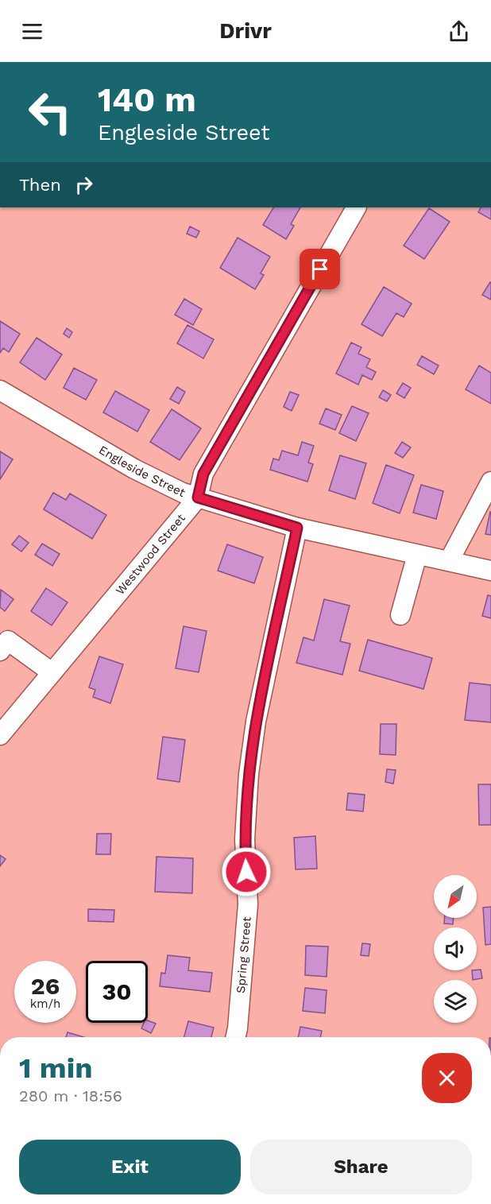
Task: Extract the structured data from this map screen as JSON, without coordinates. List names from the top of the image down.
{
  "streets": {
    "street": ["Engleside Street", "Westwood Street", "Spring Street"]
  },
  "crossings": [
    ["Engleside Street", "Westwood Street"],
    ["Engleside Street", "Spring Street"]
  ],
  "north": "bottom left",
  "page": {
    "header": "Drivr",
    "turn": ["140 m", "Engleside Street"],
    "then": "Then",
    "speed": "26 km/h",
    "limit": "30",
    "heading": ["1 min", "280 m · 18:56"],
    "buttons": ["Exit", "Share"]
  }
}
